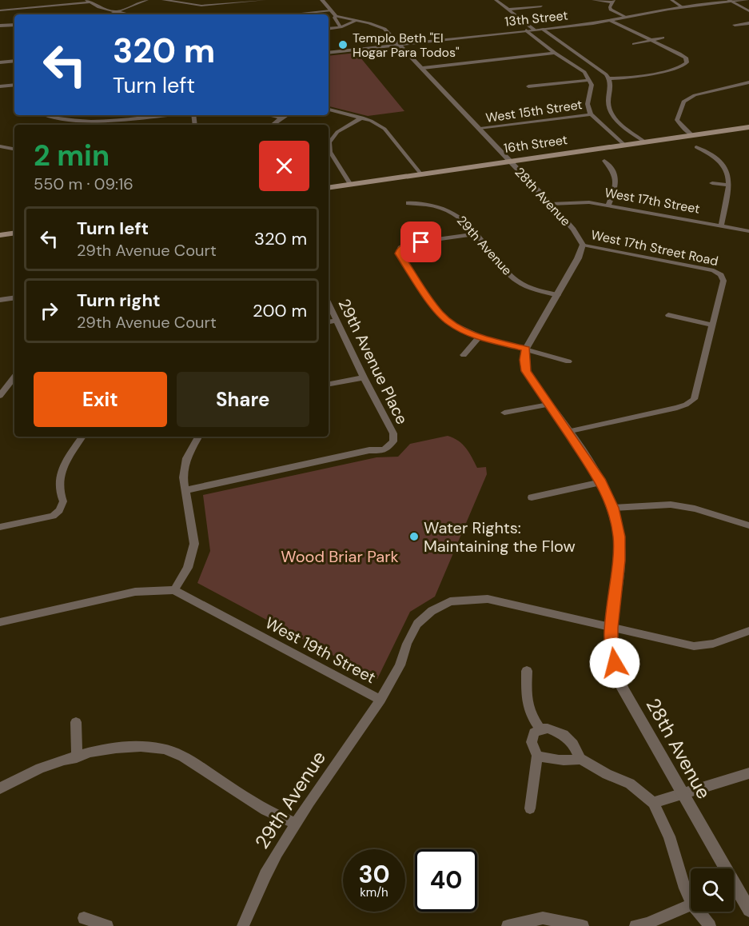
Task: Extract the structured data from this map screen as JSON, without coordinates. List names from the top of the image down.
{
  "streets": {
    "main road": ["16th Street"],
    "street": [
      "13th Street",
      "West 15th Street",
      "28th Avenue",
      "West 17th Street",
      "29th Avenue",
      "West 17th Street Road",
      "29th Avenue Place",
      "West 19th Street"
    ]
  },
  "crossings": [
    ["13th Street", "28th Avenue"],
    ["West 15th Street", "28th Avenue"],
    ["16th Street", "28th Avenue"],
    ["28th Avenue", "West 17th Street"],
    ["28th Avenue", "West 17th Street Road"],
    ["28th Avenue", "West 19th Street"],
    ["29th Avenue", "West 19th Street"]
  ],
  "parks": ["Wood Briar Park"],
  "places": ["Templo Beth \"El Hogar Para Todos\"", "Water Rights: Maintaining the Flow"],
  "page": {
    "turn": ["320 m", "Turn left"],
    "heading": ["2 min", "550 m · 09:16"],
    "list": [
      {
        "name": "Turn left",
        "note": "29th Avenue Court",
        "value": "320 m"
      },
      {
        "name": "Turn right",
        "note": "29th Avenue Court",
        "value": "200 m"
      }
    ],
    "buttons": ["Exit", "Share"],
    "speed": "30 km/h",
    "limit": "40"
  }
}
